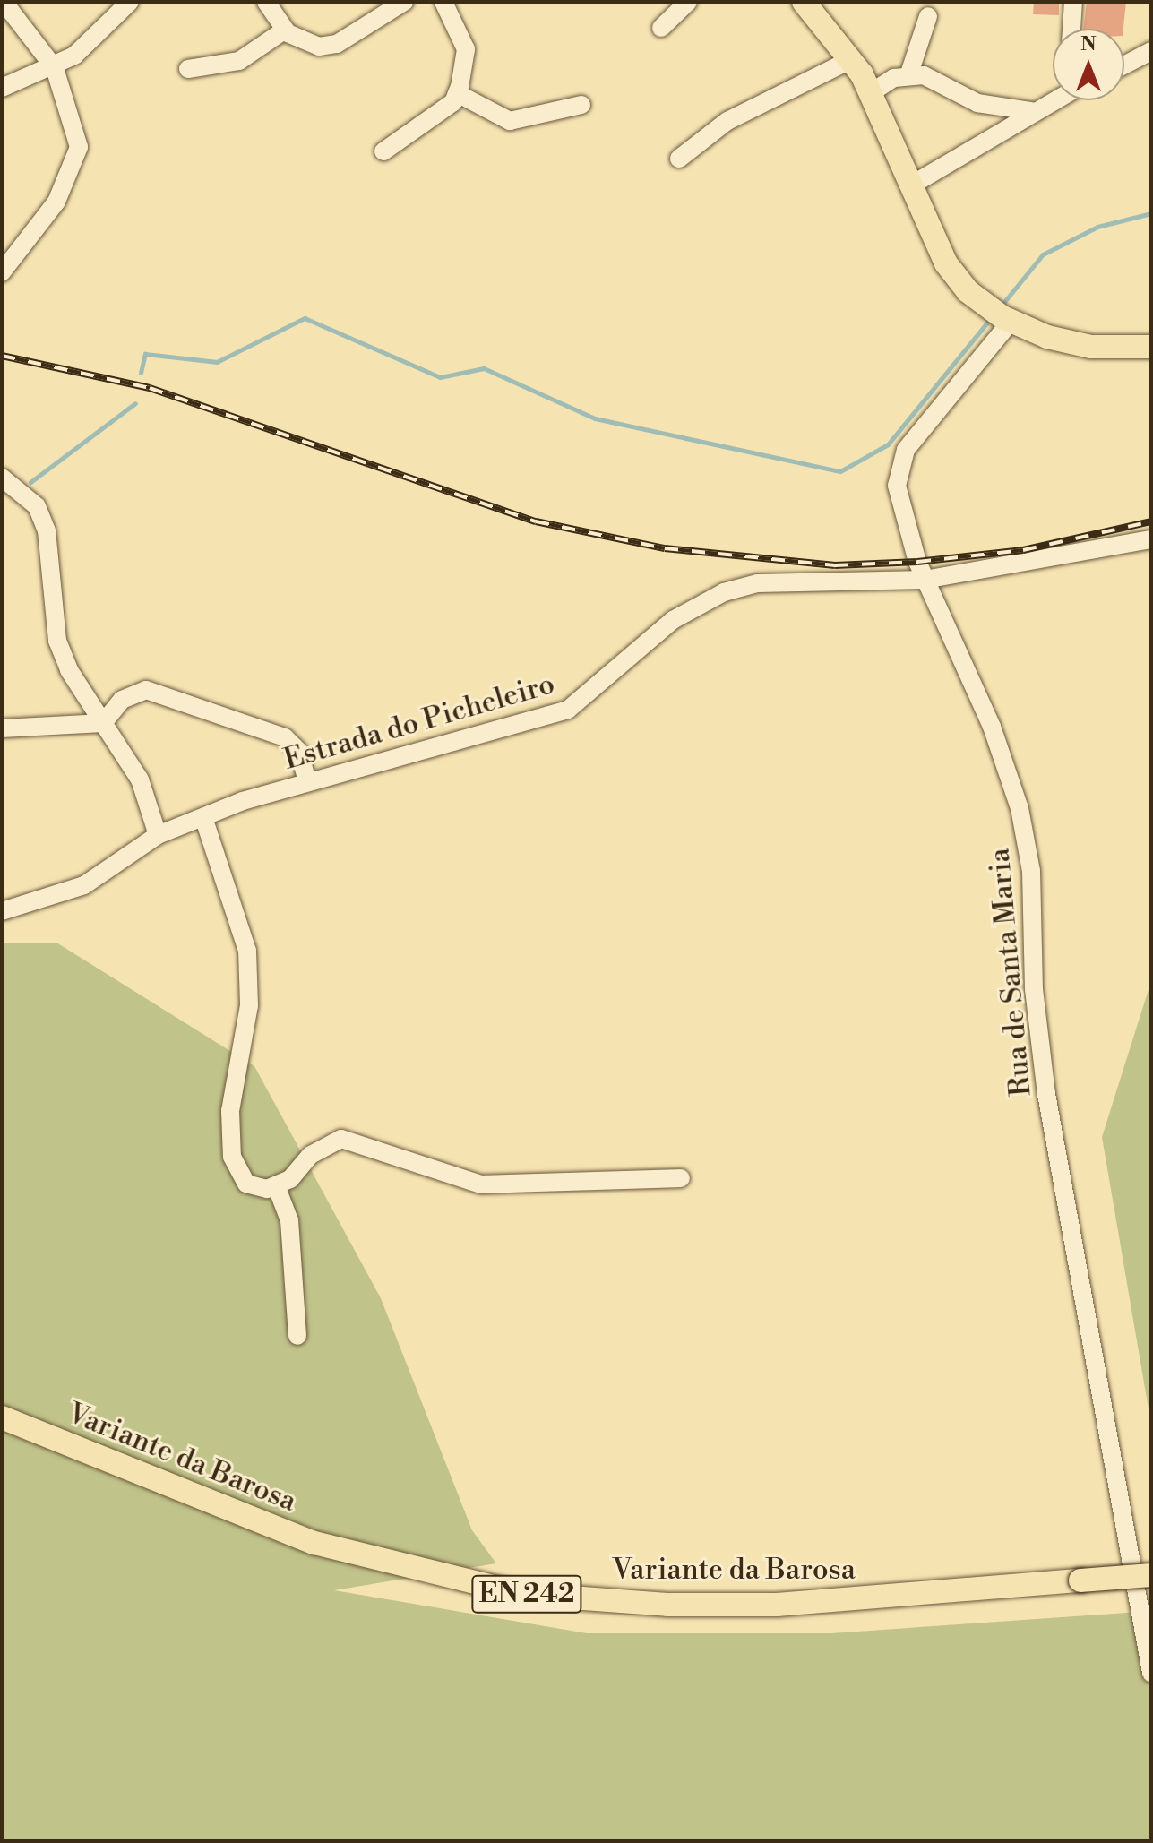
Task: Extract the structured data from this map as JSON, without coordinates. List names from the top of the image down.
{
  "streets": {
    "main road": ["Variante da Barosa", "EN 242"],
    "street": ["Estrada do Picheleiro", "Rua de Santa Maria"]
  },
  "crossings": [
    ["Estrada do Picheleiro", "Rua de Santa Maria"]
  ],
  "north": "top"
}
